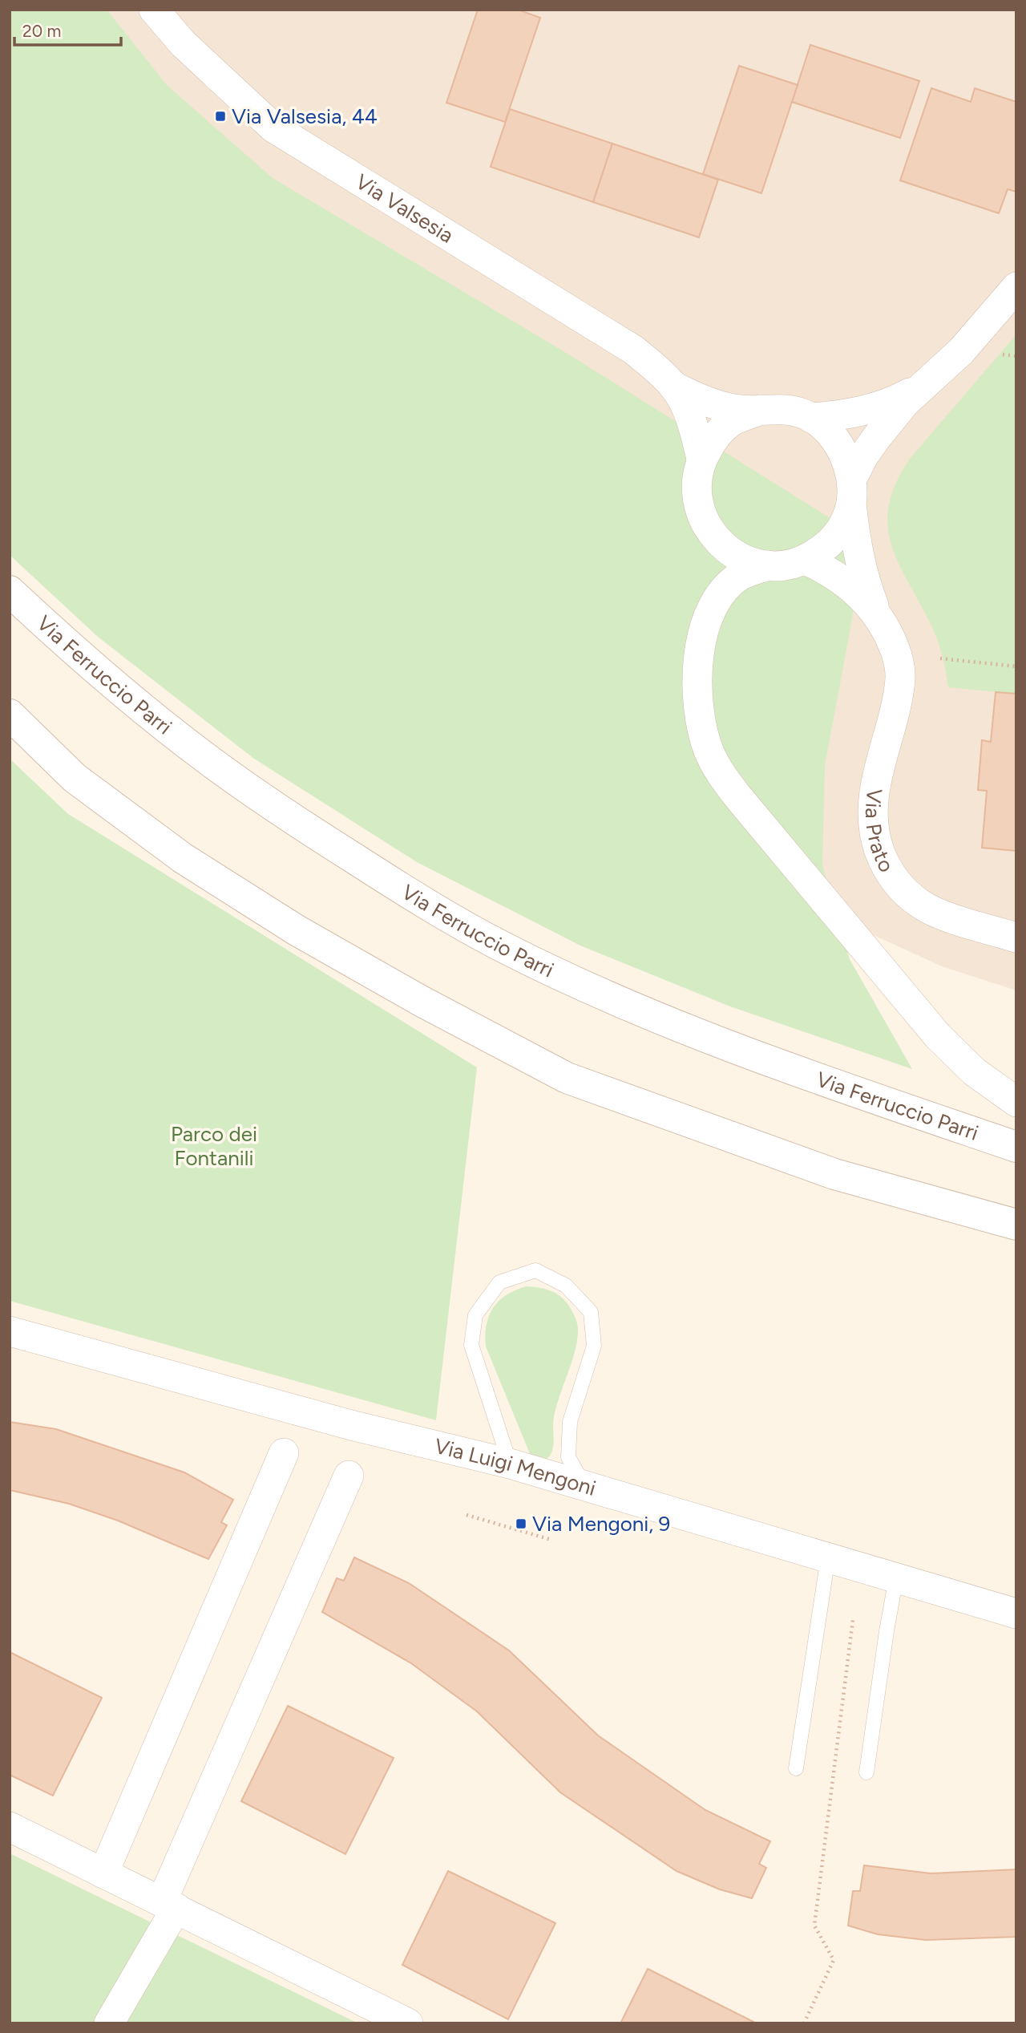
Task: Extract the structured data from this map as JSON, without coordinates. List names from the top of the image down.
{
  "streets": {
    "main road": ["Via Ferruccio Parri"],
    "street": ["Via Valsesia", "Via Prato", "Via Luigi Mengoni"]
  },
  "crossings": [
    ["Via Valsesia", "Via Prato"]
  ],
  "parks": ["Parco dei Fontanili"],
  "places": {
    "transit": ["Via Valsesia, 44", "Via Mengoni, 9"]
  },
  "scale_bar": "20 m"
}
